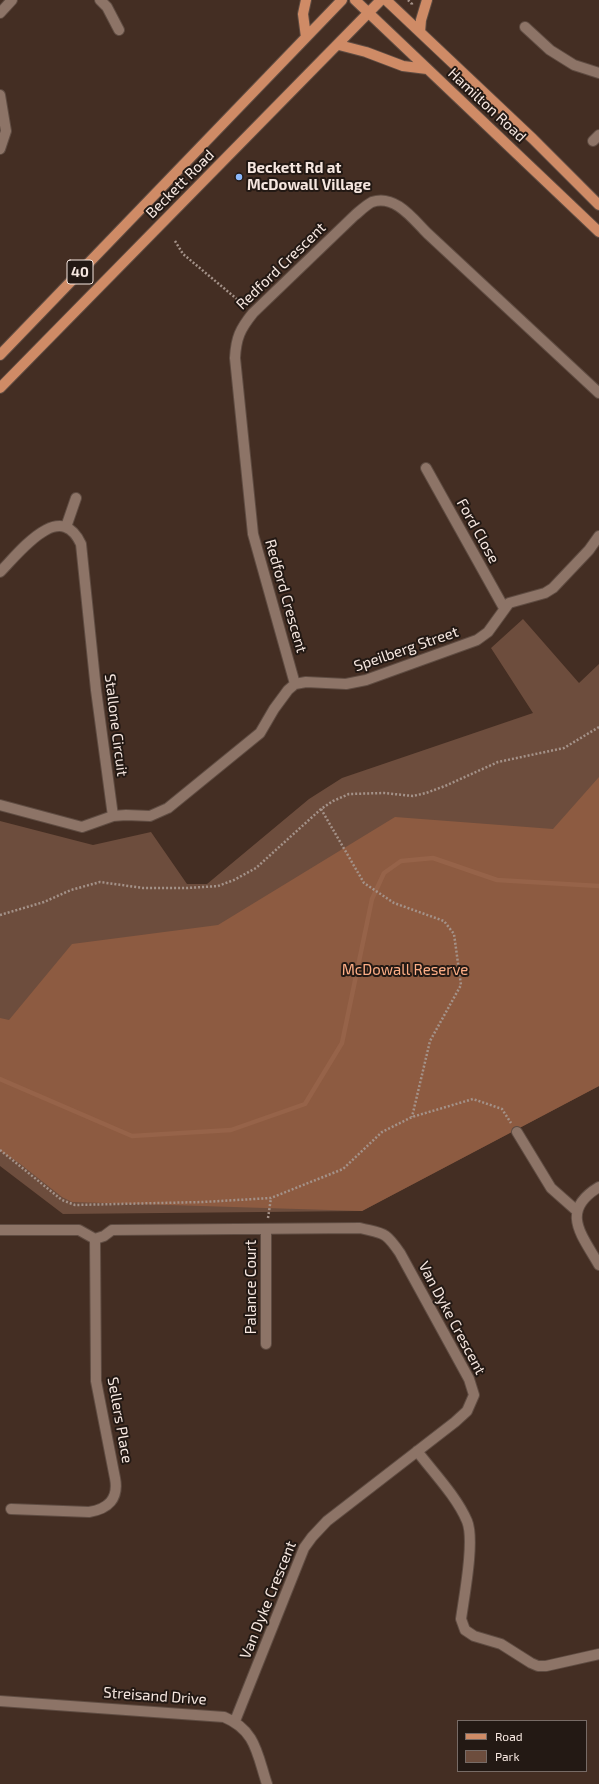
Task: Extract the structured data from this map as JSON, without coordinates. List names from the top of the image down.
{
  "streets": {
    "main road": ["Hamilton Road", "Beckett Road", "40"],
    "street": [
      "Redford Crescent",
      "Ford Close",
      "Speilberg Street",
      "Stallone Circuit",
      "Palance Court",
      "Van Dyke Crescent",
      "Sellers Place",
      "Streisand Drive"
    ]
  },
  "crossings": [
    ["Hamilton Road", "Beckett Road"],
    ["Redford Crescent", "Speilberg Street"],
    ["Ford Close", "Speilberg Street"],
    ["Palance Court", "Van Dyke Crescent"],
    ["Van Dyke Crescent", "Sellers Place"],
    ["Van Dyke Crescent", "Streisand Drive"]
  ],
  "parks": ["McDowall Reserve"],
  "places": ["Beckett Rd at McDowall Village"],
  "legend": ["Road", "Park"]
}
